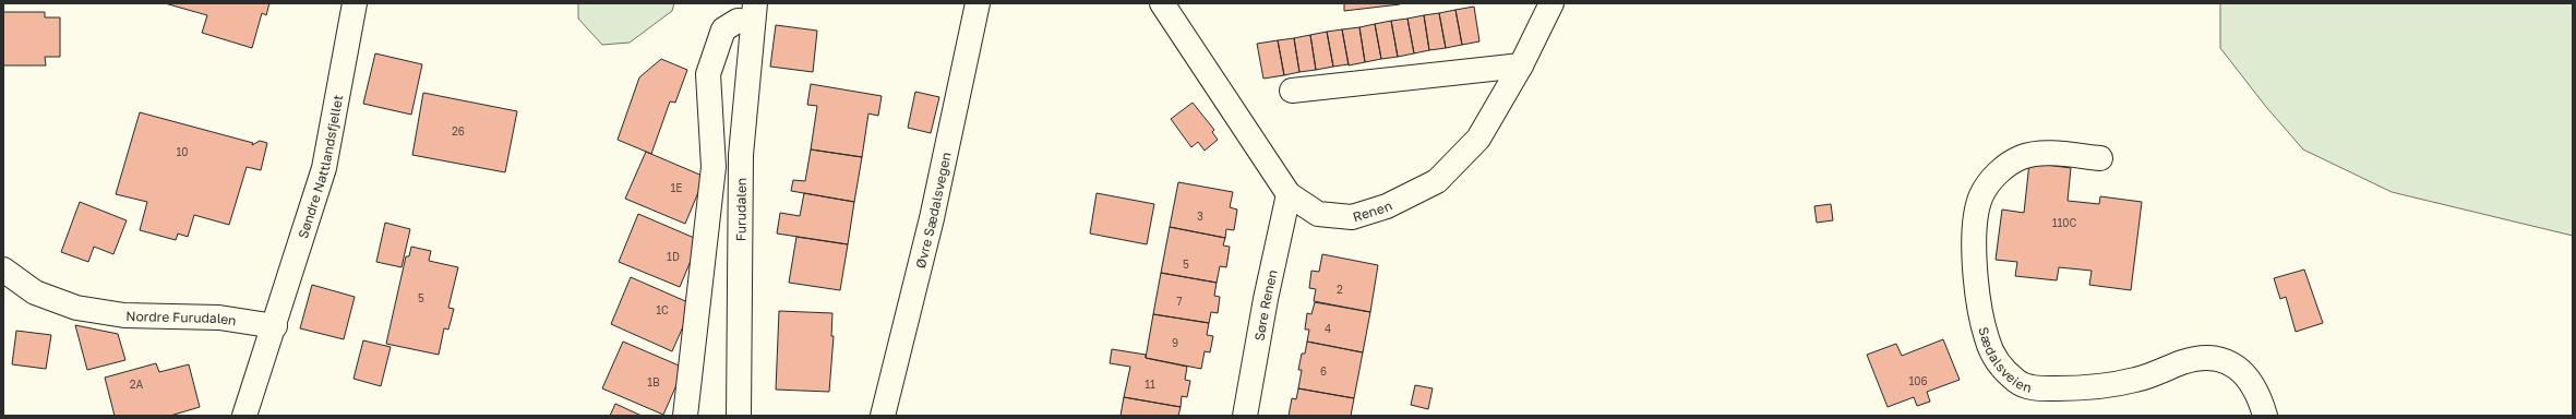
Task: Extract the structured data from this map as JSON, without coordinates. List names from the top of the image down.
{
  "streets": {
    "street": [
      "Søndre Nattlandsfjellet",
      "Furudalen",
      "Øvre Sædalsvegen",
      "Renen",
      "Søre Renen",
      "Nordre Furudalen",
      "Sædalsveien"
    ]
  },
  "crossings": [
    ["Søndre Nattlandsfjellet", "Nordre Furudalen"],
    ["Renen", "Søre Renen"]
  ],
  "house_numbers": [
    "26",
    "10",
    "1E",
    "3",
    "110C",
    "1D",
    "5",
    "2",
    "5",
    "7",
    "1C",
    "4",
    "9",
    "6",
    "106",
    "1B",
    "2A",
    "11"
  ]
}
